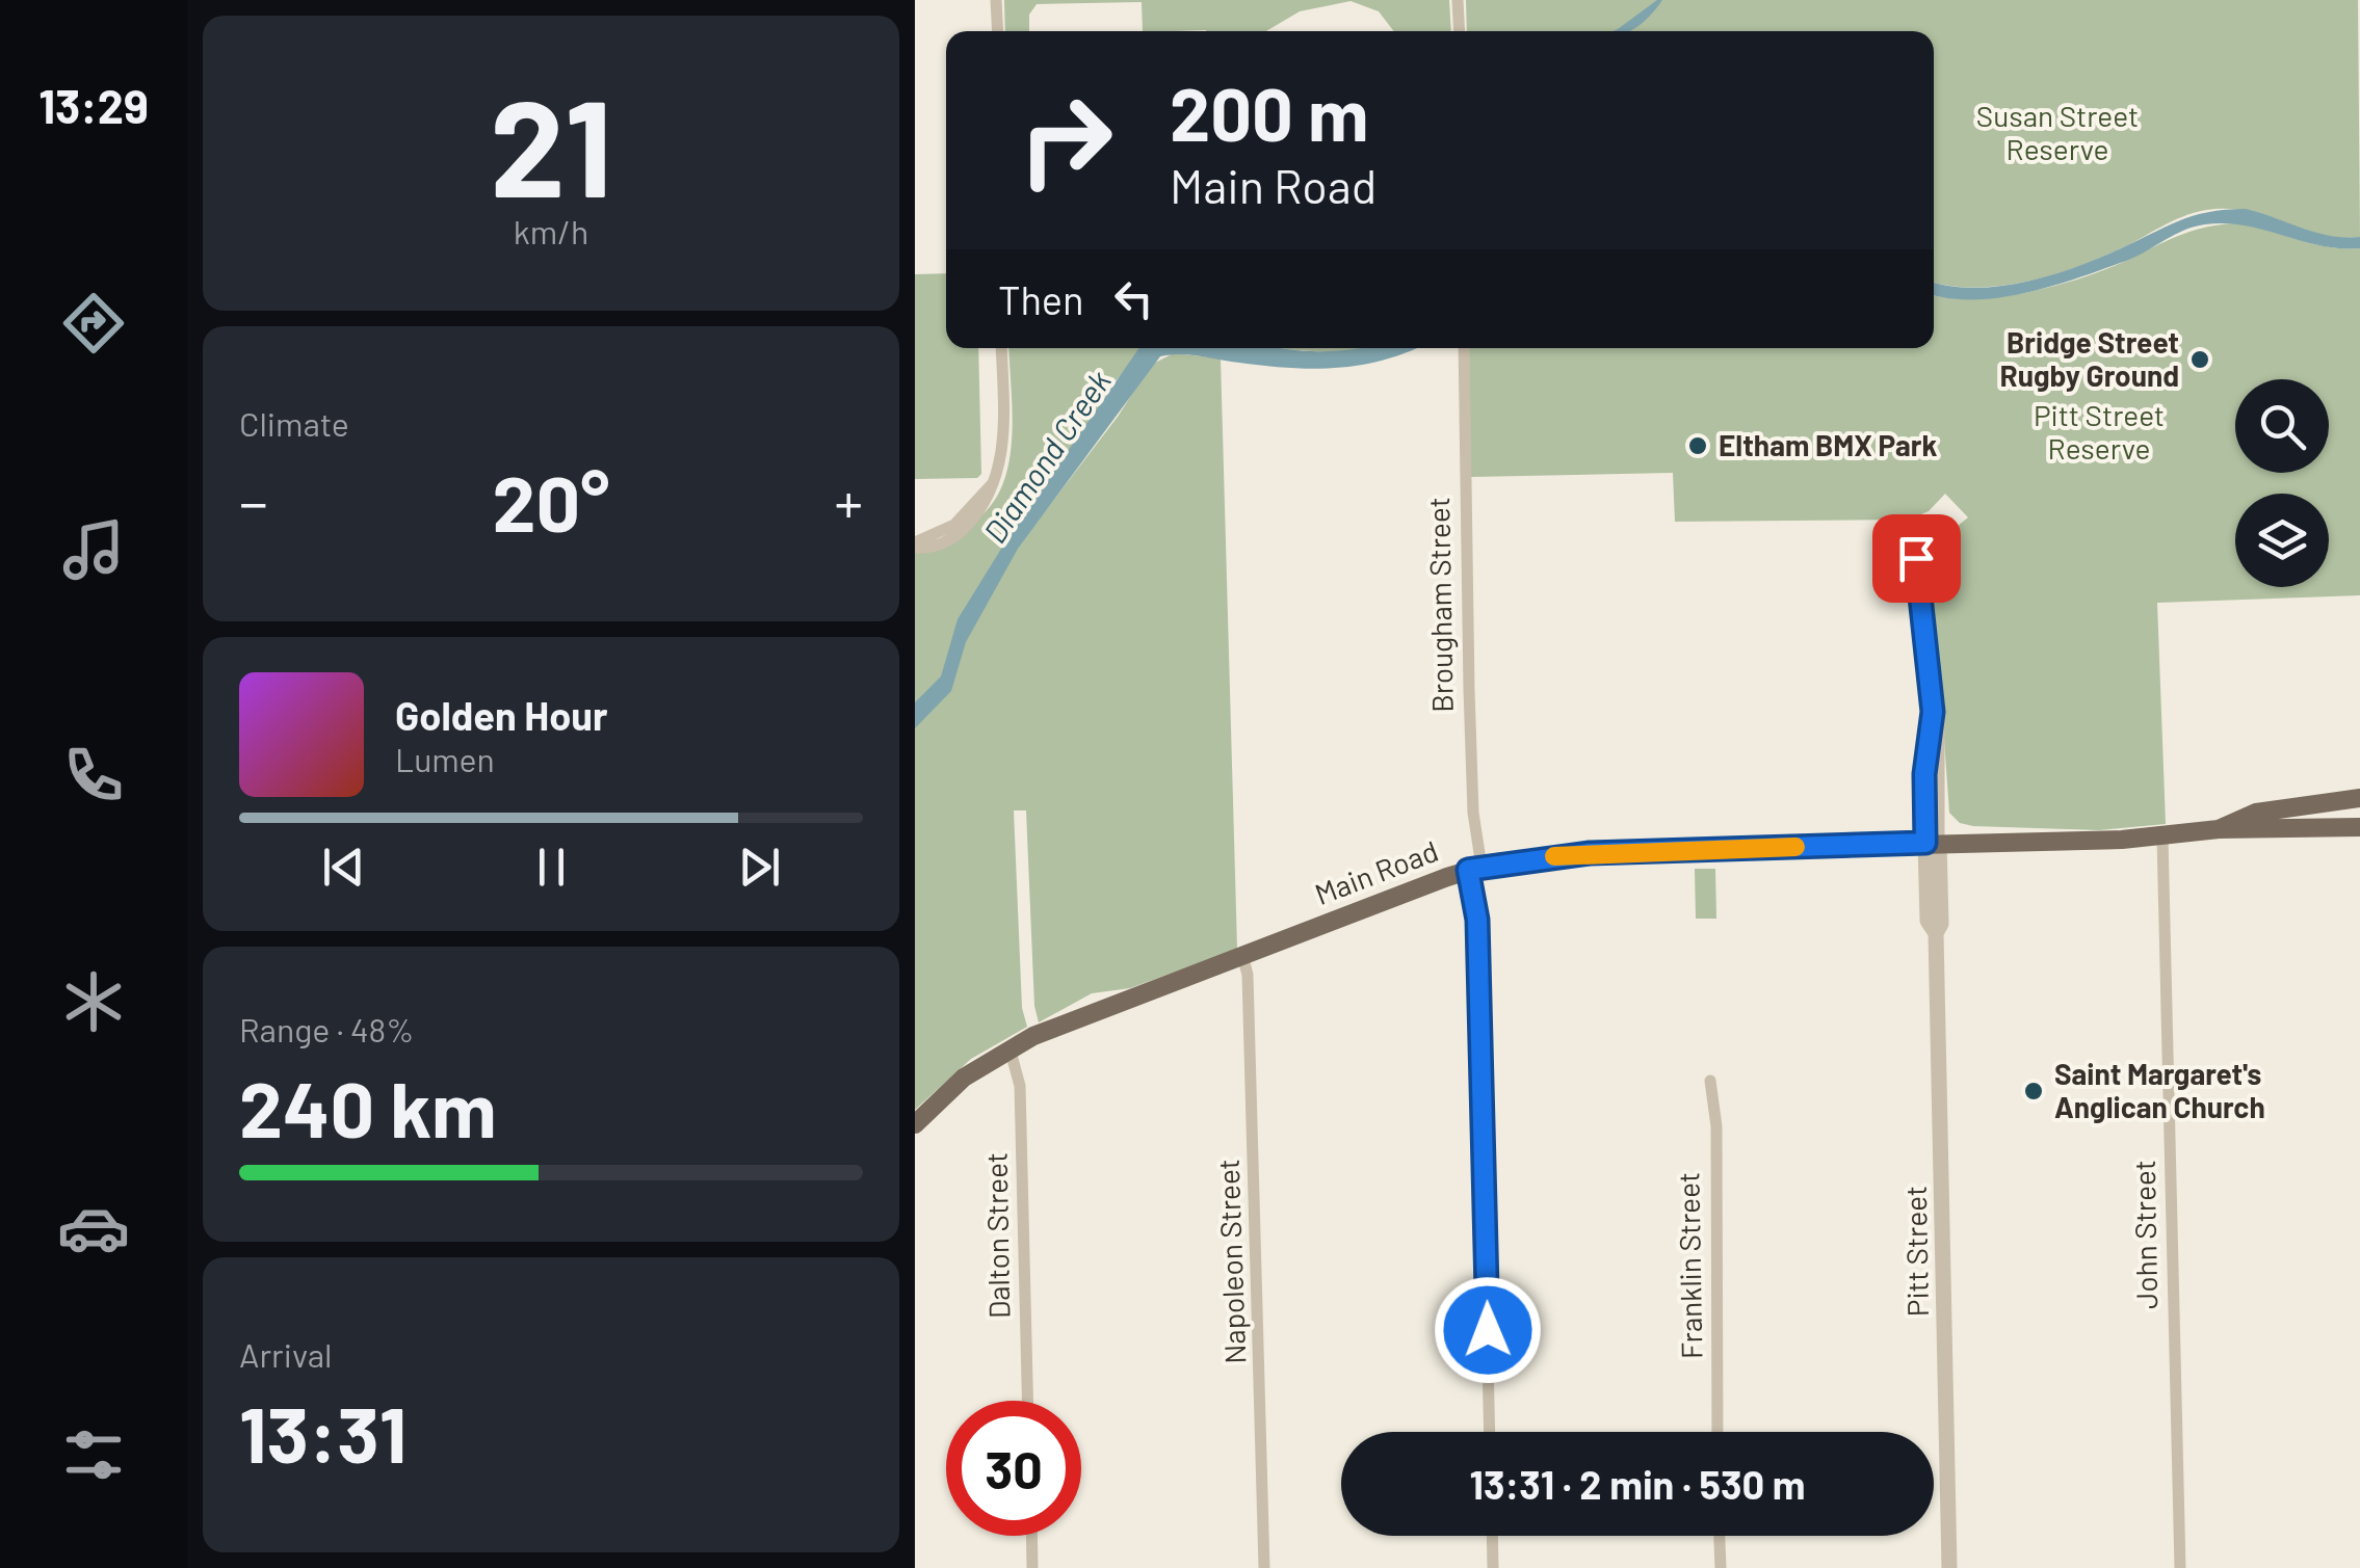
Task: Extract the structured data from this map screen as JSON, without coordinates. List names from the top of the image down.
{
  "streets": {
    "main road": ["Main Road"],
    "street": [
      "Brougham Street",
      "John Street",
      "Dalton Street",
      "Pitt Street",
      "Napoleon Street",
      "Franklin Street"
    ]
  },
  "crossings": [
    ["Brougham Street", "Main Road"],
    ["Main Road", "John Street"],
    ["Main Road", "Dalton Street"],
    ["Main Road", "Pitt Street"],
    ["Main Road", "Napoleon Street"]
  ],
  "water": ["Diamond Creek"],
  "parks": ["Susan Street Reserve", "Pitt Street Reserve"],
  "places": ["Bridge Street Rugby Ground", "Eltham BMX Park", "Saint Margaret's Anglican Church"],
  "page": {
    "tabs": "13:29",
    "tile": [
      ["21", "km/h"],
      "Climate",
      ["Range · 48%", "240 km"],
      ["Arrival", "13:31"]
    ],
    "turn": ["200 m", "Main Road"],
    "then": "Then",
    "heat": ["−", "20°", "+"],
    "song": ["Golden Hour", "Lumen"],
    "limit": "30",
    "trip": "13:31 · 2 min · 530 m"
  }
}
